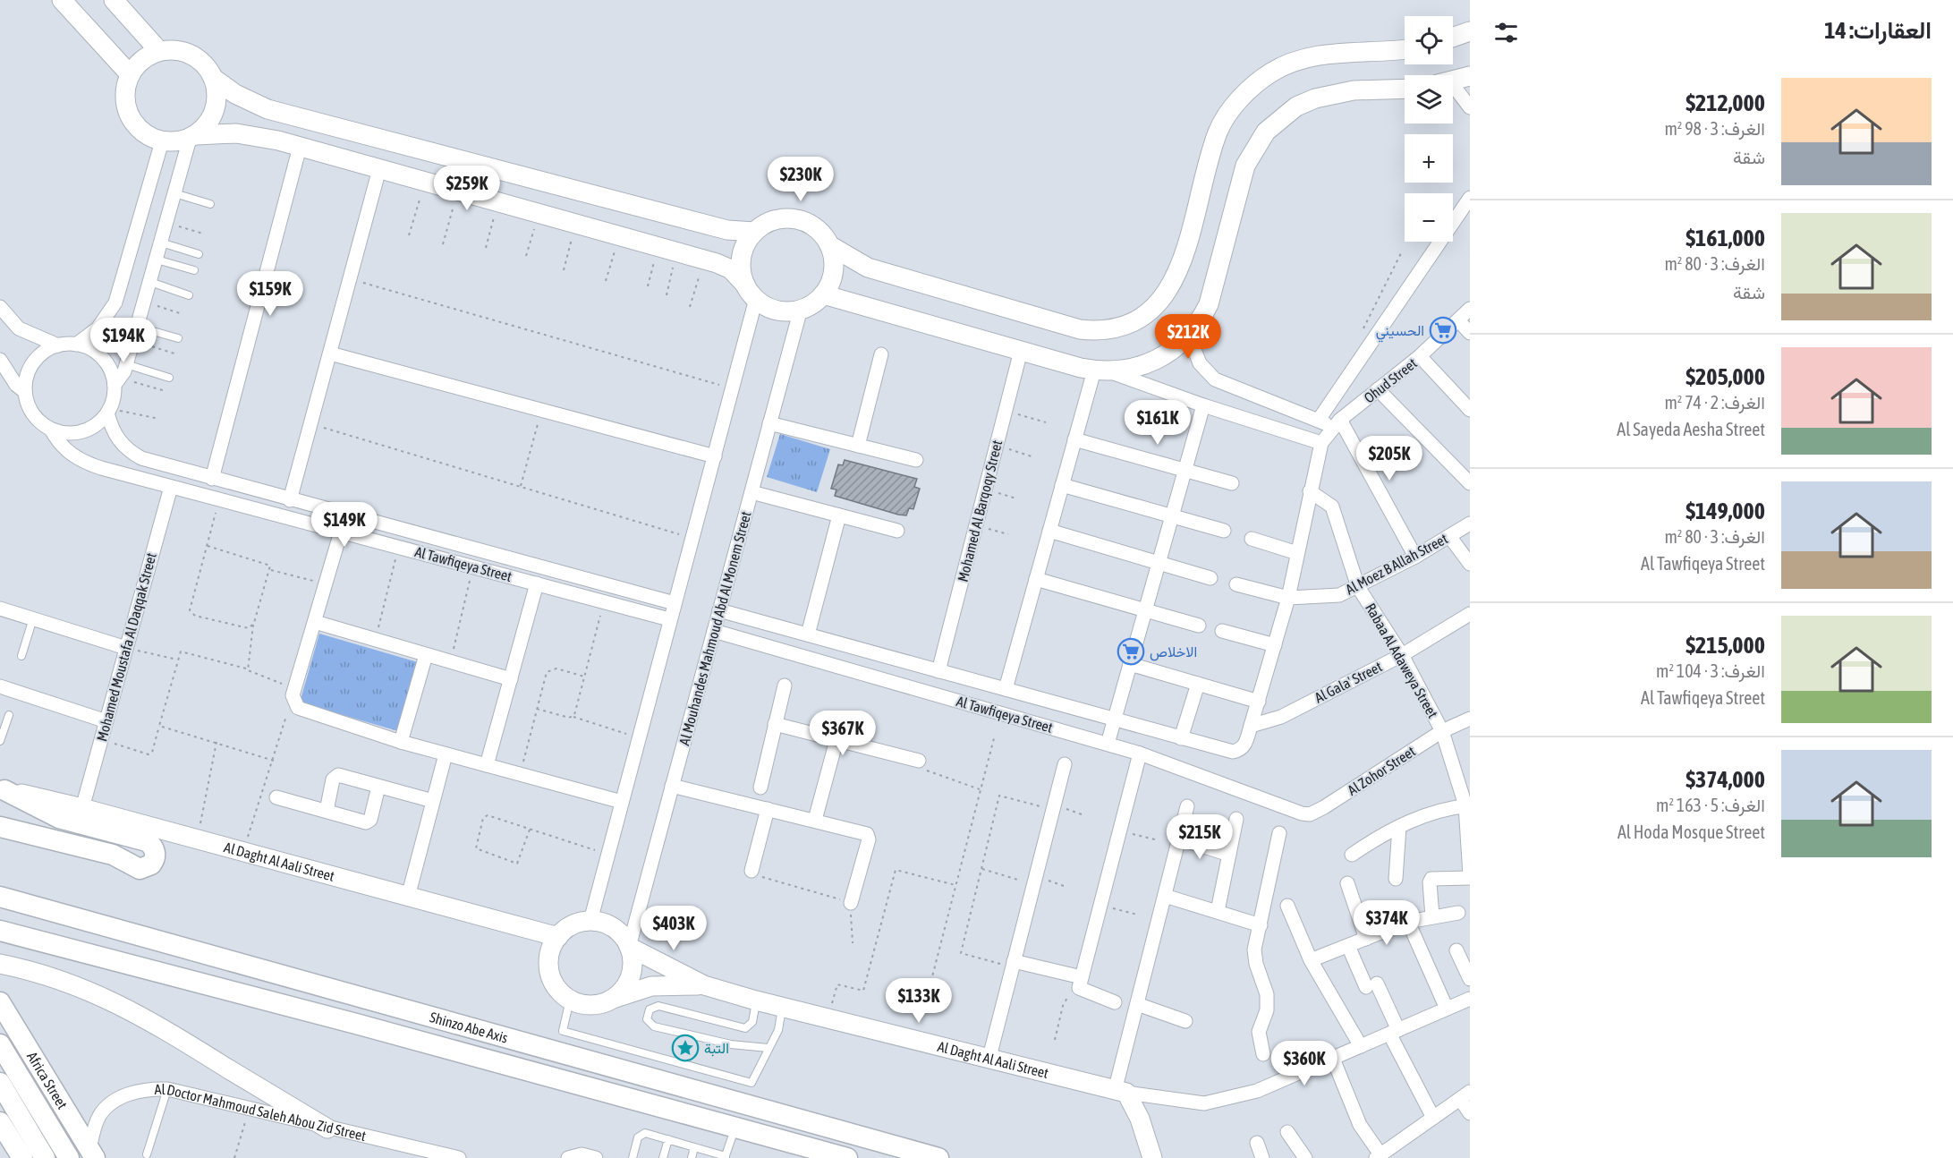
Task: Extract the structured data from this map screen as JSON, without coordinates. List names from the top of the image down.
{
  "streets": {
    "main road": ["Shinzo Abe Axis", "Africa Street"],
    "street": [
      "Ohud Street",
      "Mohamed Al Barqoqy Street",
      "Al Tawfiqeya Street",
      "Al Moez B Allah Street",
      "Al Mouhandes Mahmoud Abd Al Monem Street",
      "Mohamed Moustafa Al Daqqak Street",
      "Rabaa Al Adaweya Street",
      "Al Gala' Street",
      "Al Zohor Street",
      "Al Daght Al Aali Street",
      "Al Doctor Mahmoud Saleh Abou Zid Street"
    ]
  },
  "crossings": [
    ["Mohamed Al Barqoqy Street", "Al Tawfiqeya Street"],
    ["Al Tawfiqeya Street", "Al Mouhandes Mahmoud Abd Al Monem Street"],
    ["Al Tawfiqeya Street", "Mohamed Moustafa Al Daqqak Street"],
    ["Al Tawfiqeya Street", "Al Gala' Street"],
    ["Al Tawfiqeya Street", "Al Zohor Street"],
    ["Al Moez B Allah Street", "Rabaa Al Adaweya Street"],
    ["Al Mouhandes Mahmoud Abd Al Monem Street", "Al Daght Al Aali Street"],
    ["Mohamed Moustafa Al Daqqak Street", "Al Daght Al Aali Street"],
    ["Rabaa Al Adaweya Street", "Al Gala' Street"],
    ["Rabaa Al Adaweya Street", "Al Zohor Street"],
    ["Africa Street", "Al Doctor Mahmoud Saleh Abou Zid Street"]
  ],
  "places": {
    "supermarket": ["الحسيني", "الاخلاص"],
    "place": ["التبة"]
  },
  "page": {
    "heading": "العقارات: 14",
    "map_buttons": ["+", "−"],
    "list": [
      {
        "name": "$212,000",
        "note": "الغرف: 3 · 98 m² · شقة"
      },
      {
        "name": "$161,000",
        "note": "الغرف: 3 · 80 m² · شقة"
      },
      {
        "name": "$205,000",
        "note": "الغرف: 2 · 74 m² · Al Sayeda Aesha Street"
      },
      {
        "name": "$149,000",
        "note": "الغرف: 3 · 80 m² · Al Tawfiqeya Street"
      },
      {
        "name": "$215,000",
        "note": "الغرف: 3 · 104 m² · Al Tawfiqeya Street"
      },
      {
        "name": "$374,000",
        "note": "الغرف: 5 · 163 m² · Al Hoda Mosque Street"
      }
    ],
    "price": [
      "$230K",
      "$259K",
      "$159K",
      "$212K",
      "$194K",
      "$161K",
      "$205K",
      "$149K",
      "$367K",
      "$215K",
      "$374K",
      "$403K",
      "$133K",
      "$360K"
    ]
  }
}
